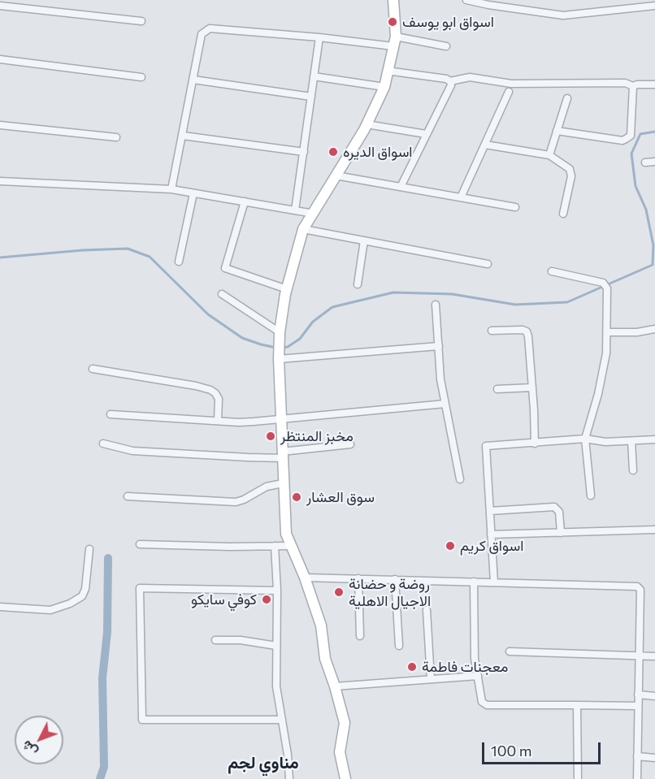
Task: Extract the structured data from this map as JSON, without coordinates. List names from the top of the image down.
{
  "districts": ["مناوي لجم"],
  "places": [
    "اسواق ابو يوسف",
    "اسواق الديره",
    "مخبز المنتظر",
    "سوق العشار",
    "اسواق كريم",
    "روضة و حضانة الاجيال الاهلية",
    "كوفي سايكو",
    "معجنات فاطمة"
  ],
  "scale_bar": "100 m",
  "north": "bottom left"
}
